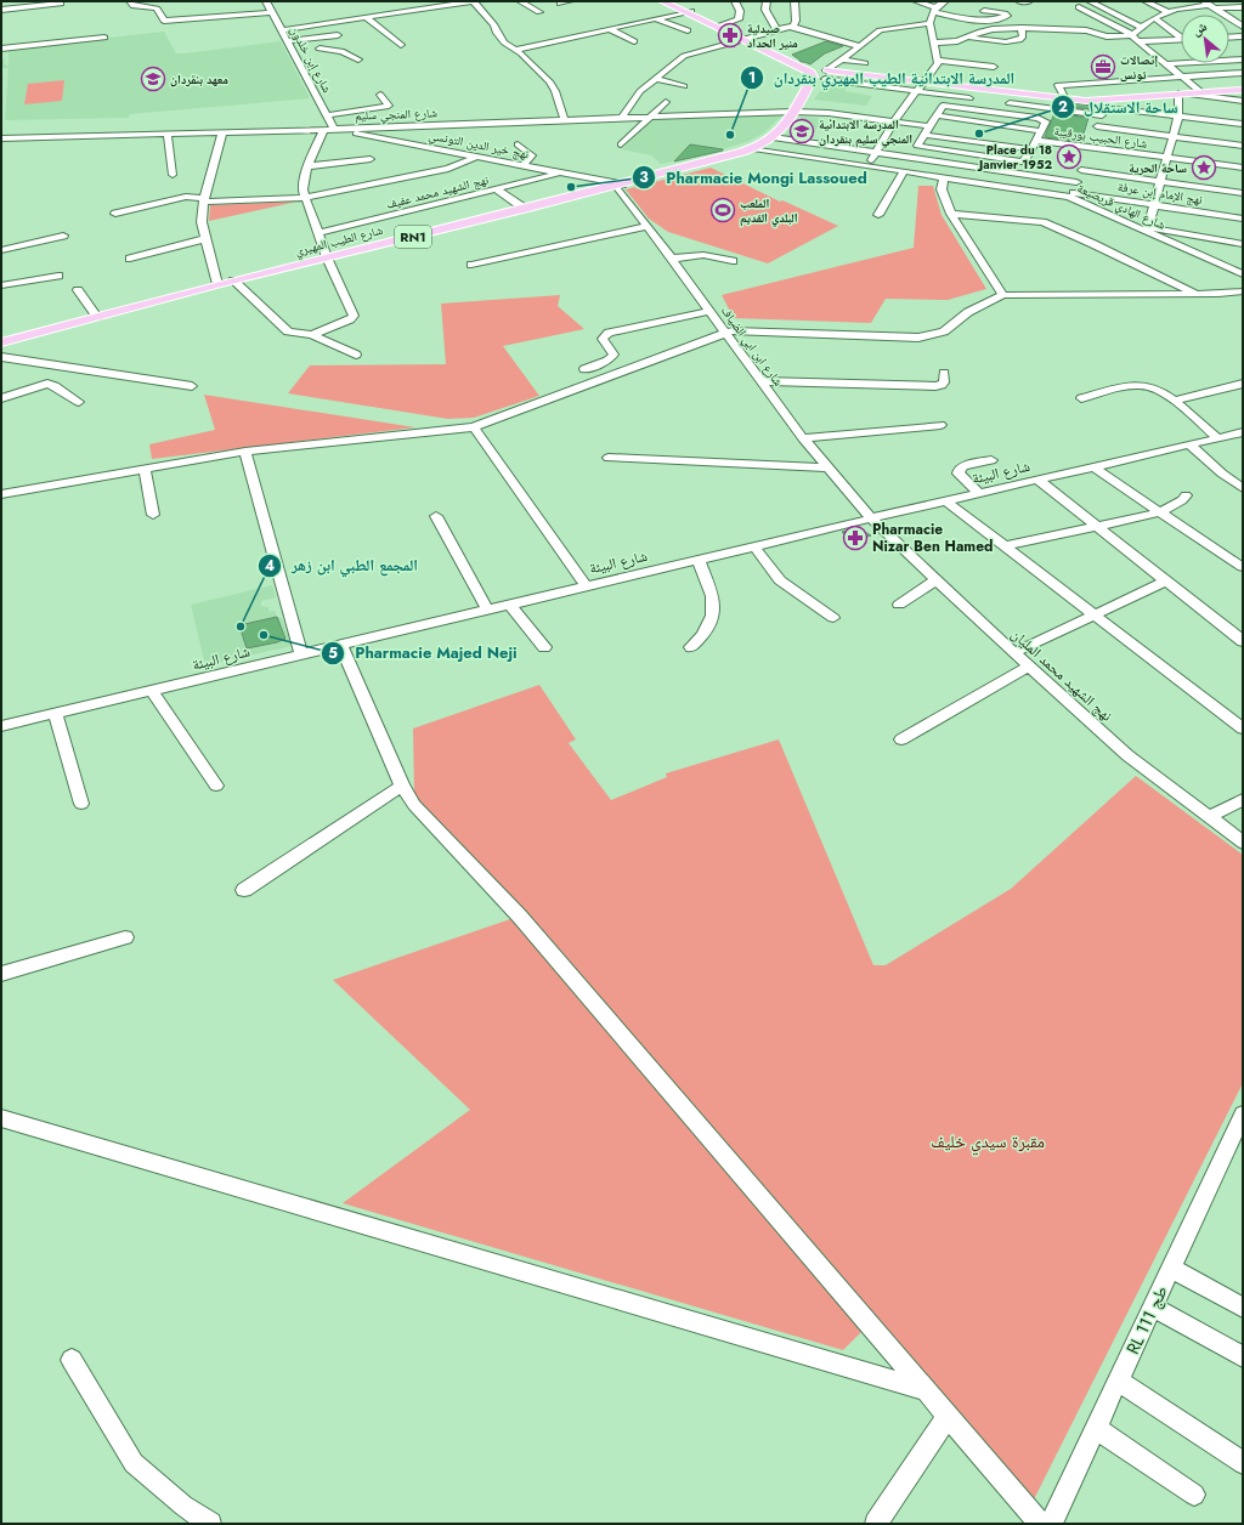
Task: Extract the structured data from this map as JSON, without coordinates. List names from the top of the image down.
{
  "streets": {
    "main road": ["RN1", "شارع الطيب المهيري"],
    "street": [
      "شارع إبن خلدون",
      "شارع المنجي سليم",
      "شارع الحبيب بورقيبة",
      "نهج خير الدين التونسي",
      "نهج الشهيد محمد عفيف",
      "نهج الإمام إبن عرفة",
      "شارع الهادي قريصيعة",
      "شارع ابن ابي الضياف",
      "شارع البيئة",
      "نهج الشهيد محمد المليان",
      "RL طج 111"
    ]
  },
  "crossings": [
    ["شارع إبن خلدون", "شارع المنجي سليم"],
    ["شارع إبن خلدون", "نهج خير الدين التونسي"],
    ["شارع المنجي سليم", "نهج خير الدين التونسي"],
    ["شارع المنجي سليم", "RN1"],
    ["شارع المنجي سليم", "شارع الطيب المهيري"],
    ["نهج خير الدين التونسي", "نهج الشهيد محمد عفيف"],
    ["نهج خير الدين التونسي", "شارع الطيب المهيري"],
    ["نهج خير الدين التونسي", "شارع ابن ابي الضياف"],
    ["نهج الإمام إبن عرفة", "شارع الهادي قريصيعة"],
    ["شارع الهادي قريصيعة", "شارع الطيب المهيري"],
    ["RN1", "شارع الطيب المهيري"],
    ["شارع الطيب المهيري", "شارع ابن ابي الضياف"],
    ["شارع ابن ابي الضياف", "شارع البيئة"],
    ["شارع ابن ابي الضياف", "نهج الشهيد محمد المليان"],
    ["شارع البيئة", "نهج الشهيد محمد المليان"]
  ],
  "parks": ["مقبرة سيدي خليف"],
  "places": {
    "pharmacy": ["صيدلية منير الحداد", "Pharmacie Nizar Ben Hamed"],
    "office": ["إتصالات تونس"],
    "school or university": ["معهد بنقردان", "المدرسة الابتدائية المنجي سليم بنقردان"],
    "other": [
      "ساحة الاستقلال",
      "المدرسة الابتدائية الطيب المهيري بنقردان",
      "Pharmacie Mongi Lassoued",
      "المجمع الطبي ابن زهر",
      "Pharmacie Majed Neji"
    ],
    "place": ["Place du 18 Janvier 1952", "ساحة الحرية"],
    "sports": ["الملعب البلدي القديم"]
  },
  "north": "top left"
}
